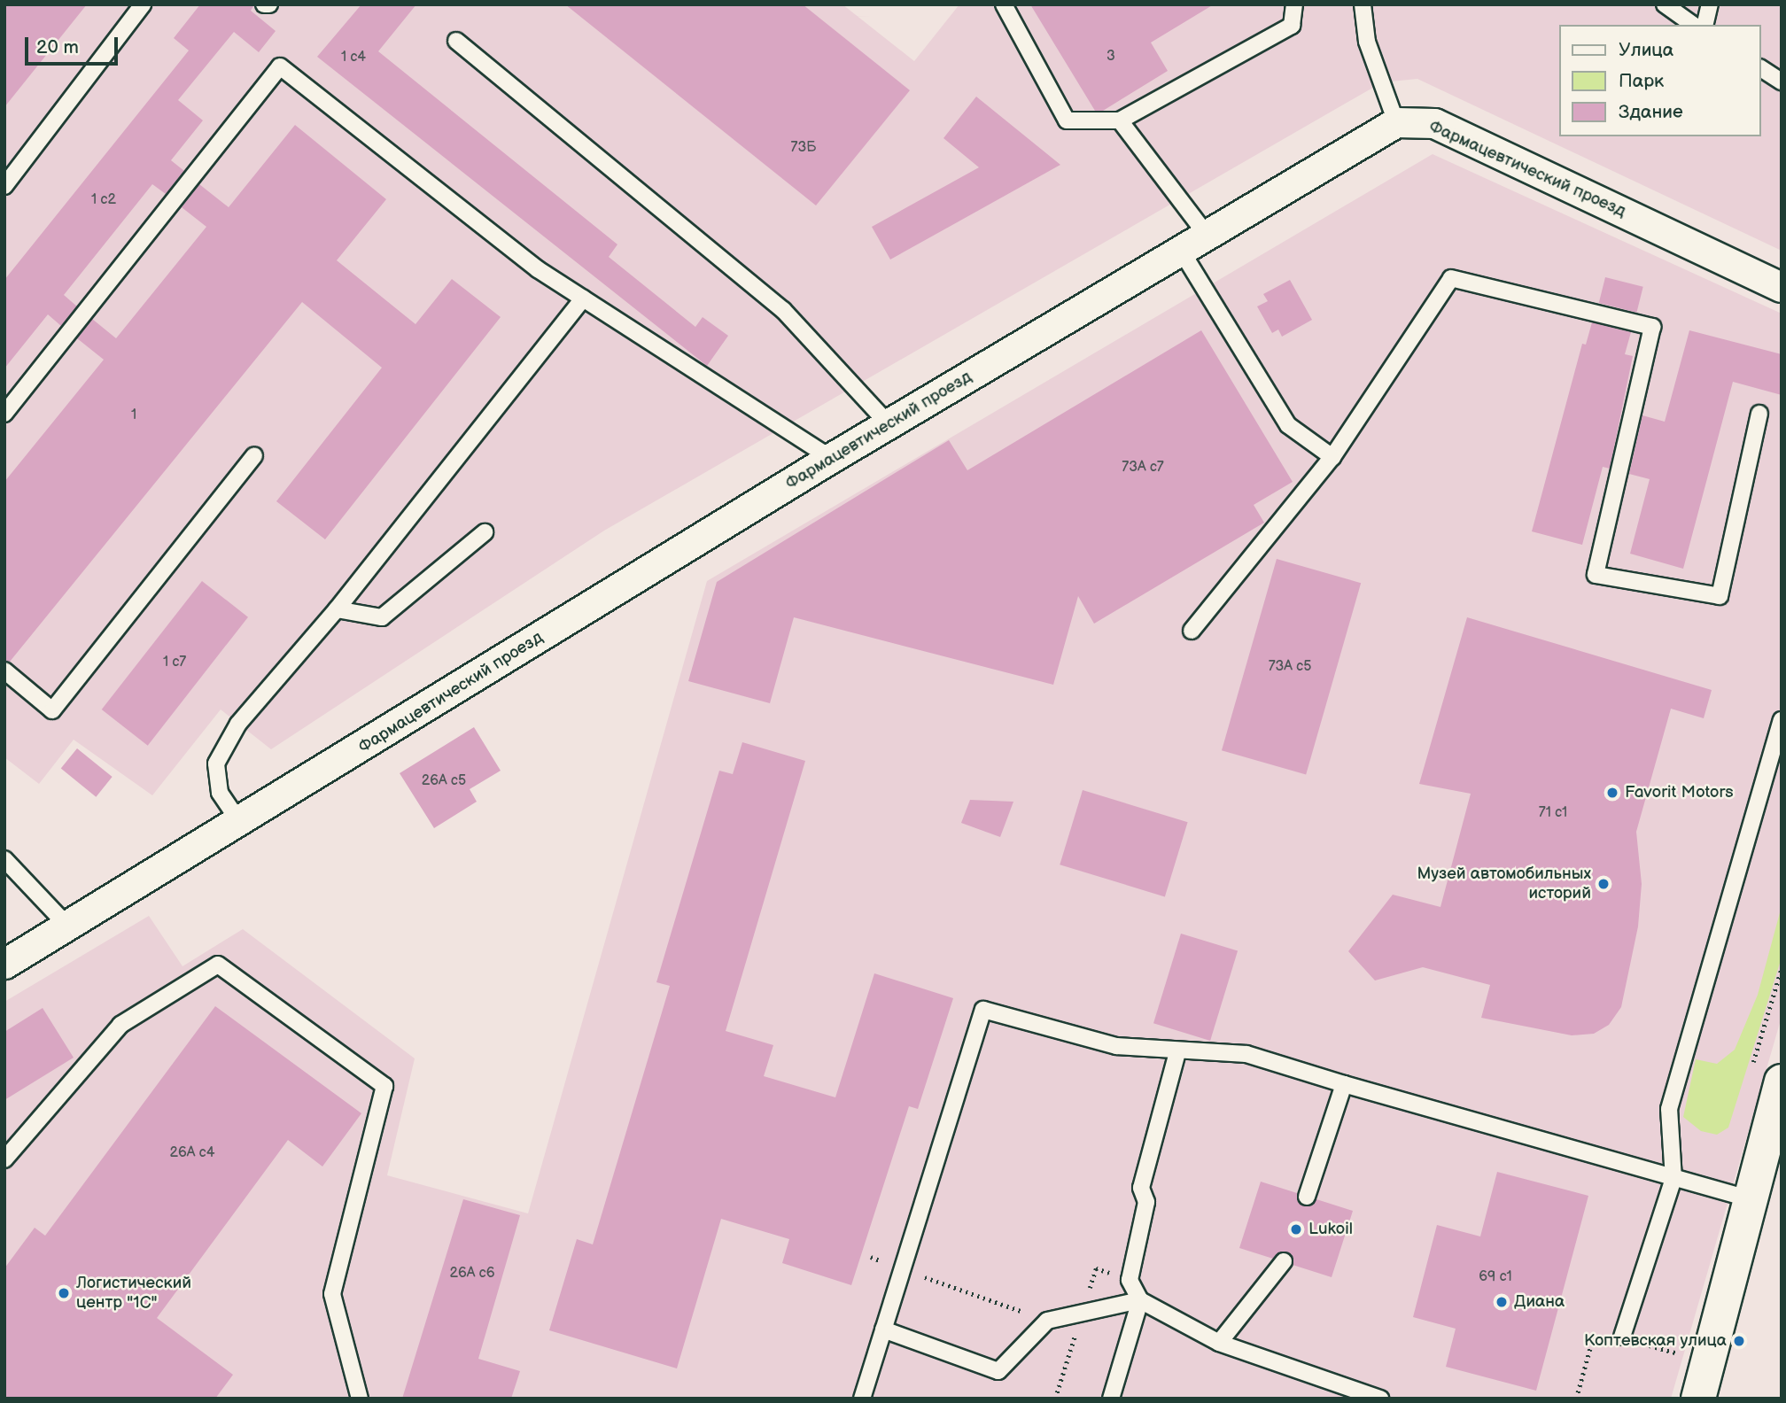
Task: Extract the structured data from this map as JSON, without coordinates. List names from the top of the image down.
{
  "streets": {
    "street": ["Фармацевтический проезд"]
  },
  "places": [
    "Favorit Motors",
    "Музей автомобильных историй",
    "Lukoil",
    "Логистический центр \"1С\"",
    "Диана",
    "Коптевская улица"
  ],
  "house_numbers": [
    "3",
    "1 с4",
    "73Б",
    "1 с2",
    "1",
    "73А с7",
    "1 с7",
    "73А с5",
    "26А с5",
    "71 с1",
    "26А с4",
    "26А с6",
    "69 с1"
  ],
  "legend": ["Улица", "Парк", "Здание"],
  "scale_bar": "20 m"
}
